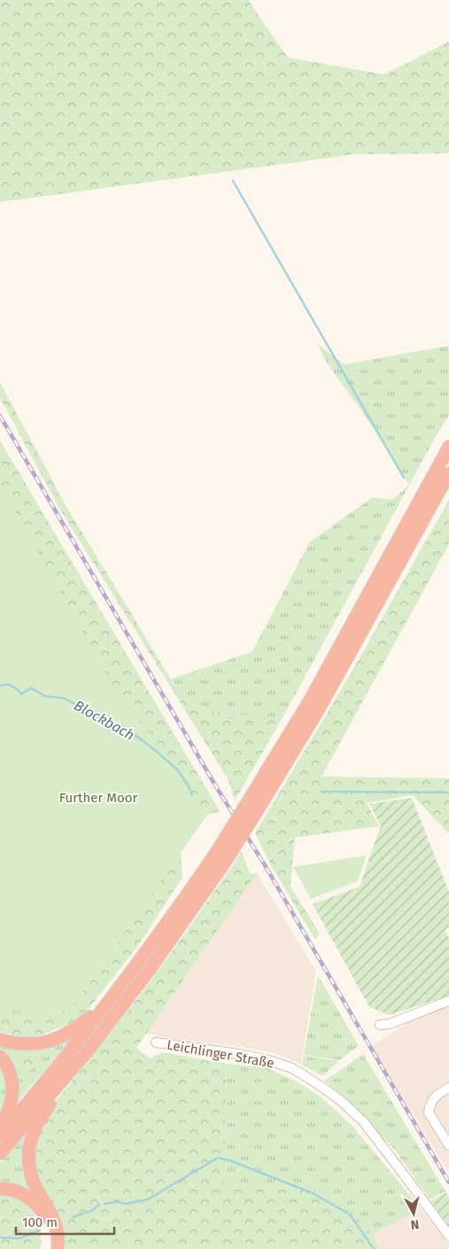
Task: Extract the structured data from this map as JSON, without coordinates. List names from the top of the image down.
{
  "streets": {
    "street": ["Leichlinger Straße"]
  },
  "water": ["Blockbach"],
  "parks": ["Further Moor"],
  "scale_bar": "100 m",
  "north": "bottom"
}
